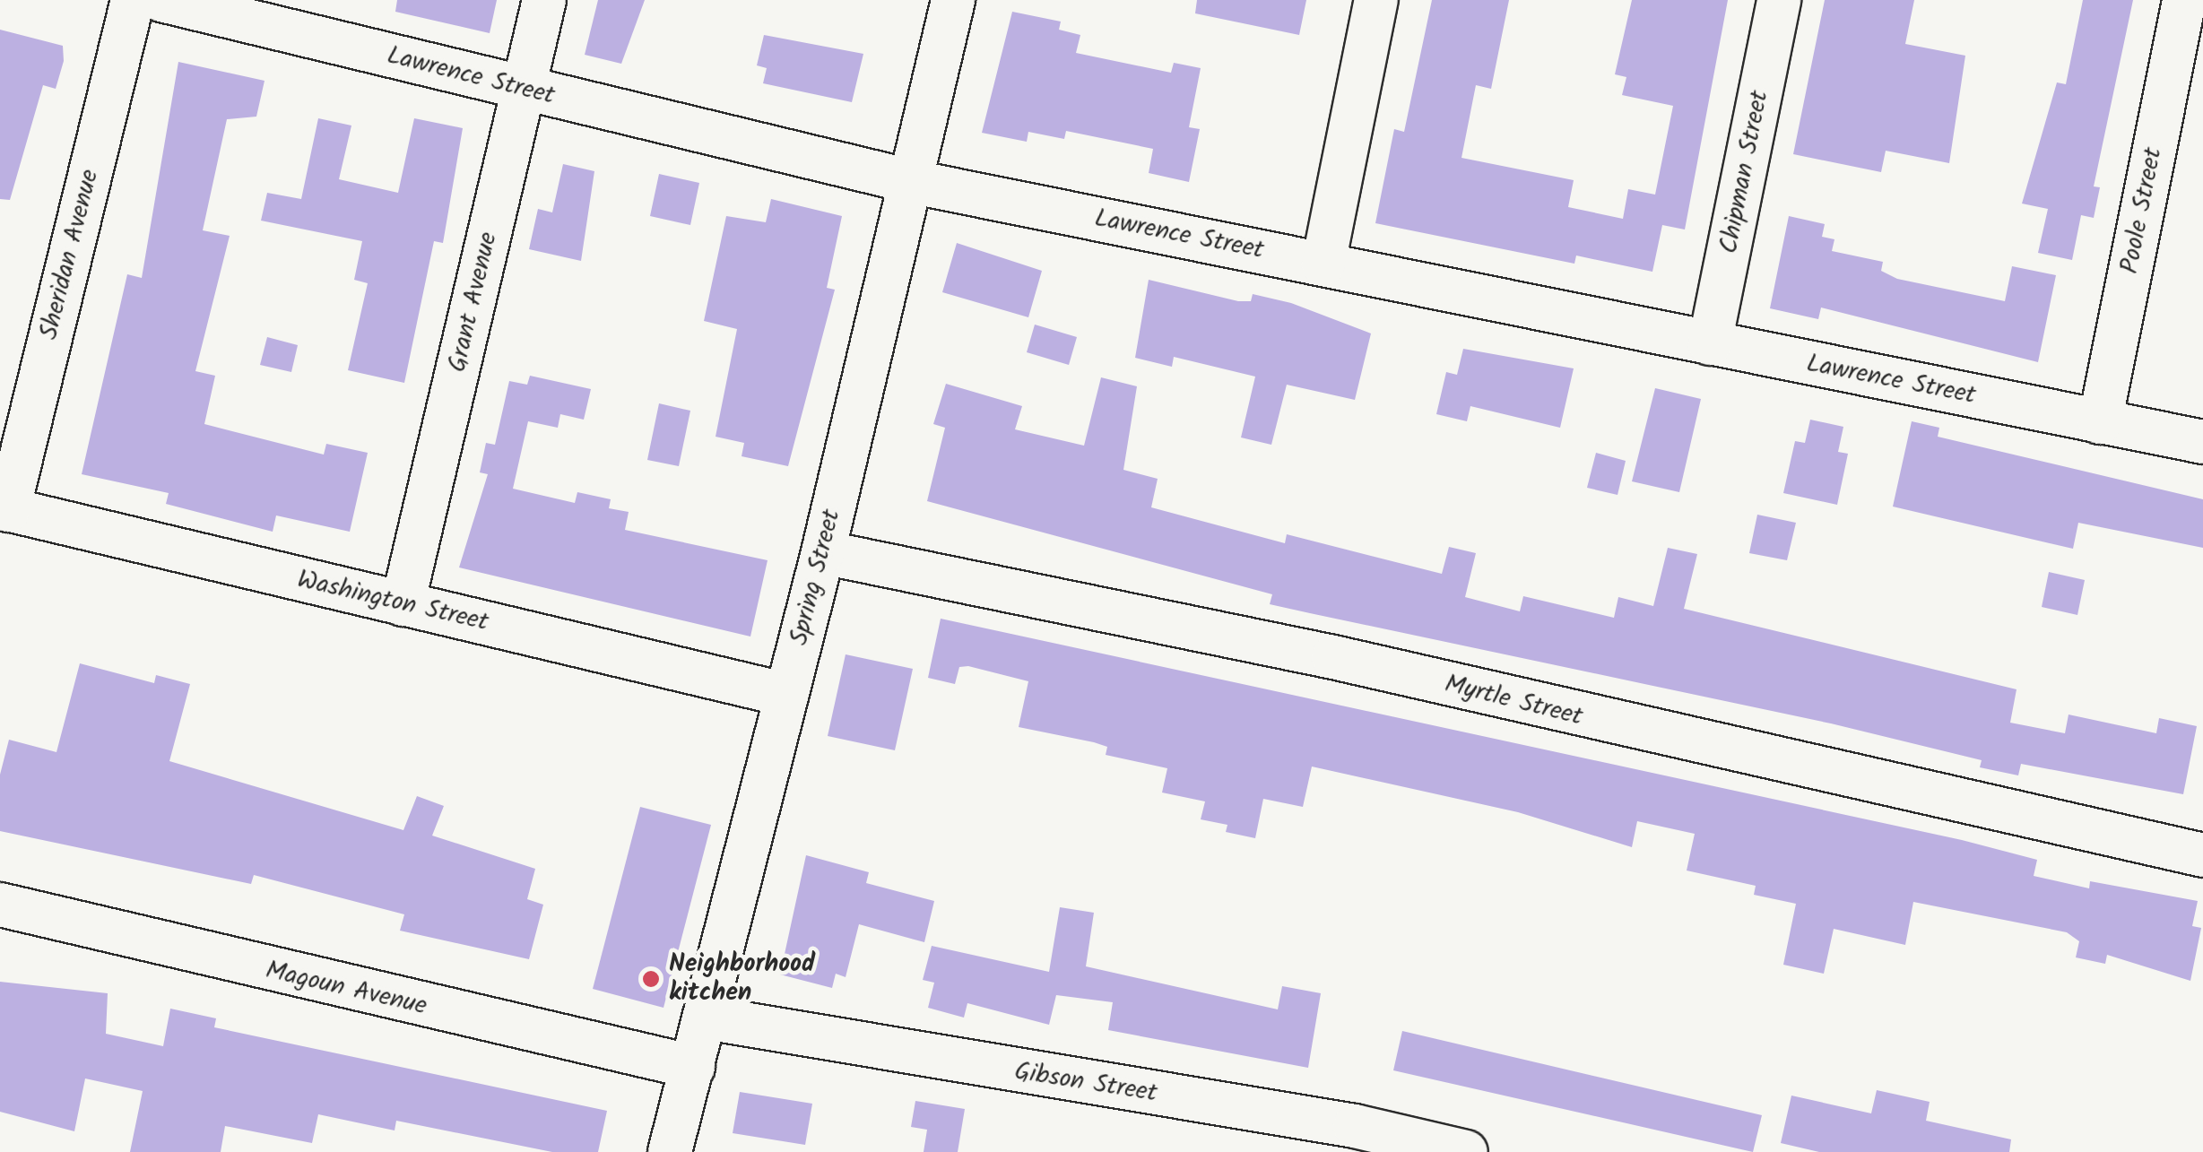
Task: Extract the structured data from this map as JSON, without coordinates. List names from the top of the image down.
{
  "streets": {
    "street": [
      "Lawrence Street",
      "Chipman Street",
      "Poole Street",
      "Sheridan Avenue",
      "Grant Avenue",
      "Spring Street",
      "Washington Street",
      "Myrtle Street",
      "Magoun Avenue",
      "Gibson Street"
    ]
  },
  "crossings": [
    ["Lawrence Street", "Chipman Street"],
    ["Lawrence Street", "Poole Street"],
    ["Lawrence Street", "Grant Avenue"],
    ["Lawrence Street", "Spring Street"],
    ["Sheridan Avenue", "Washington Street"],
    ["Grant Avenue", "Washington Street"],
    ["Spring Street", "Washington Street"],
    ["Spring Street", "Myrtle Street"],
    ["Spring Street", "Magoun Avenue"],
    ["Spring Street", "Gibson Street"]
  ],
  "places": ["Neighborhood kitchen"]
}
